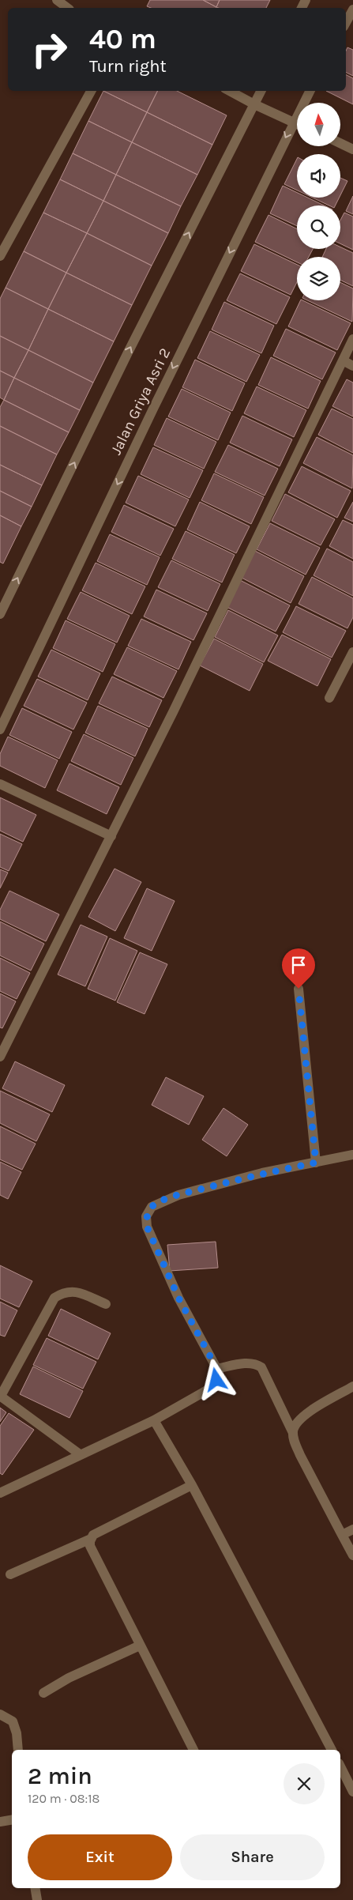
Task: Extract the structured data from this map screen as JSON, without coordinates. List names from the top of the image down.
{
  "streets": {
    "street": ["Jalan Griya Asri 2"]
  },
  "north": "top",
  "page": {
    "turn": ["40 m", "Turn right"],
    "heading": ["2 min", "120 m · 08:18"],
    "buttons": ["Exit", "Share"]
  }
}
